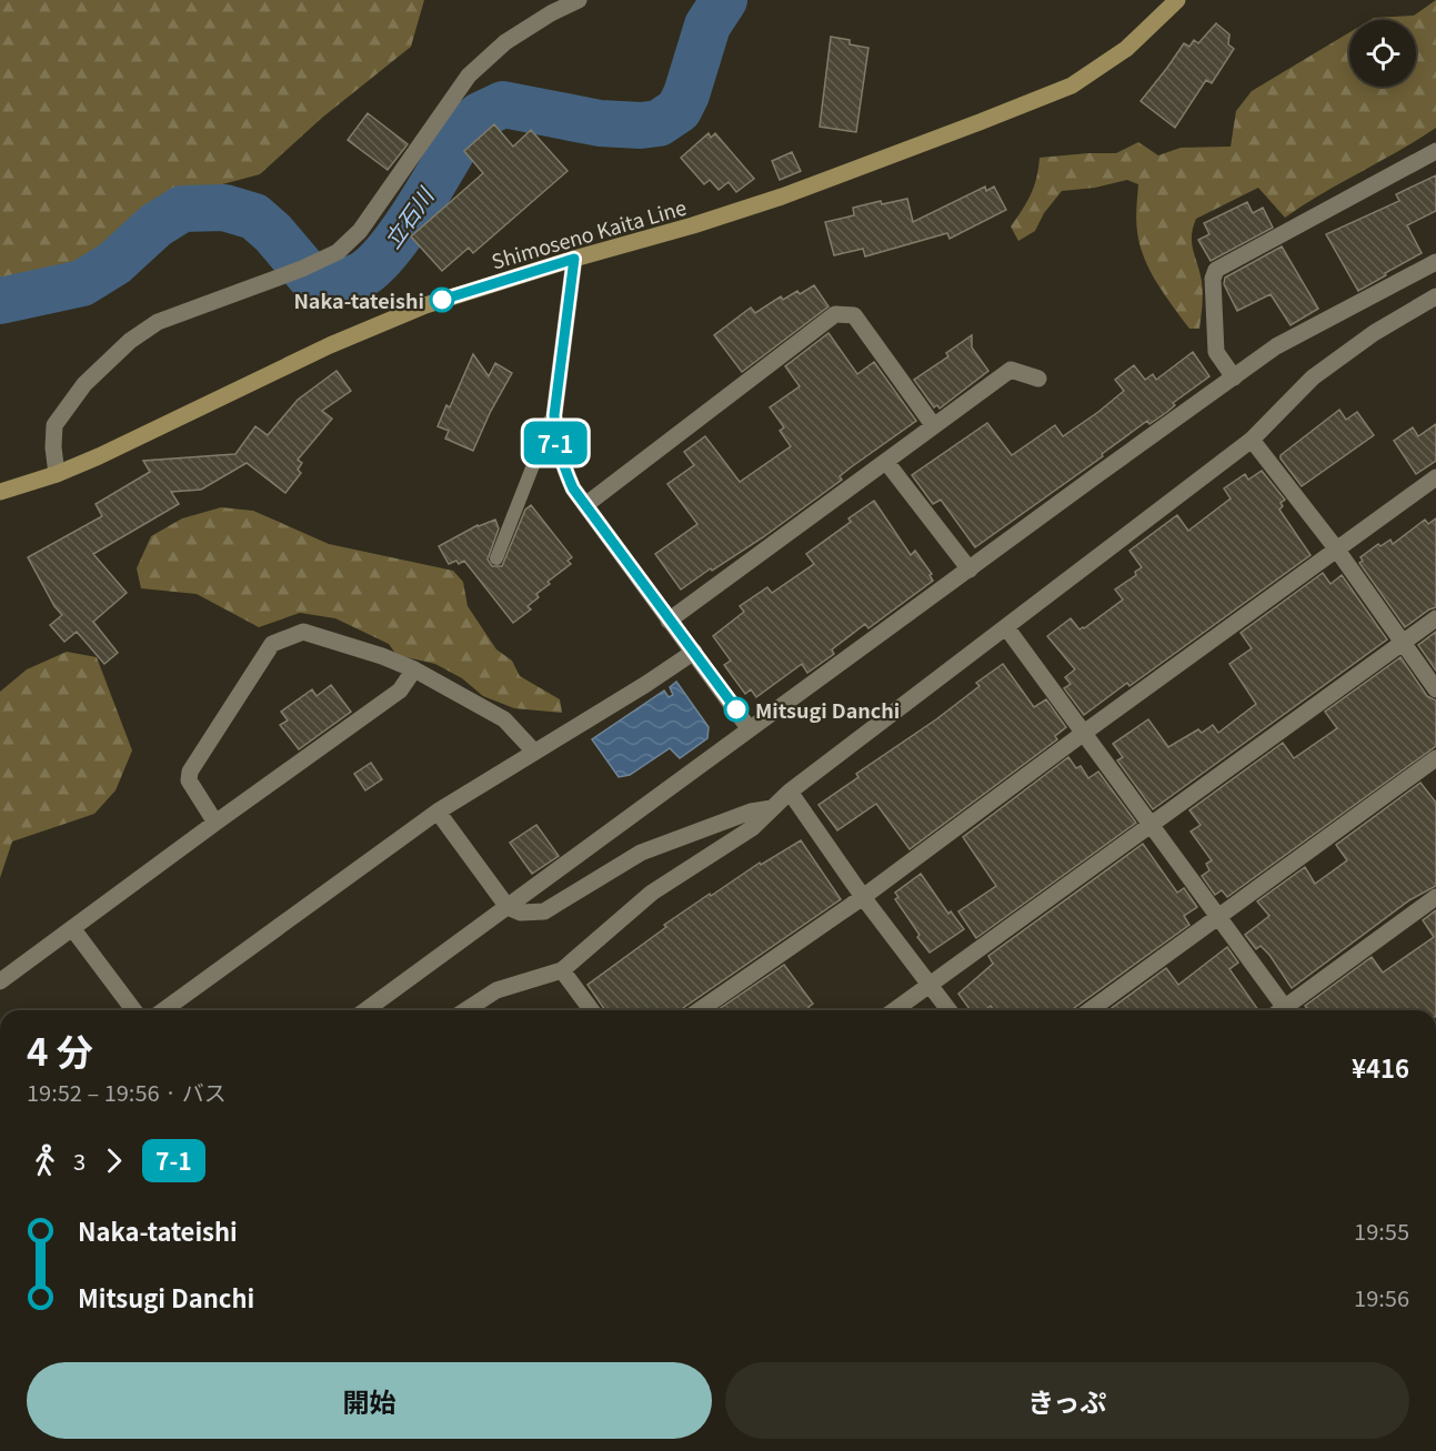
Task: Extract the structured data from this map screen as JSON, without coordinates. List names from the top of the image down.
{
  "streets": {
    "main road": ["Shimoseno Kaita Line"]
  },
  "water": ["立石川"],
  "places": ["Naka-tateishi", "Mitsugi Danchi"],
  "lines": ["bus line 7-1"],
  "page": {
    "on_map": "7-1",
    "heading": ["4 分", "19:52 – 19:56 · バス", "¥416"],
    "legs": ["3", "7-1"],
    "list": [
      {
        "name": "Naka-tateishi",
        "value": "19:55"
      },
      {
        "name": "Mitsugi Danchi",
        "value": "19:56"
      }
    ],
    "buttons": ["開始", "きっぷ"]
  }
}
